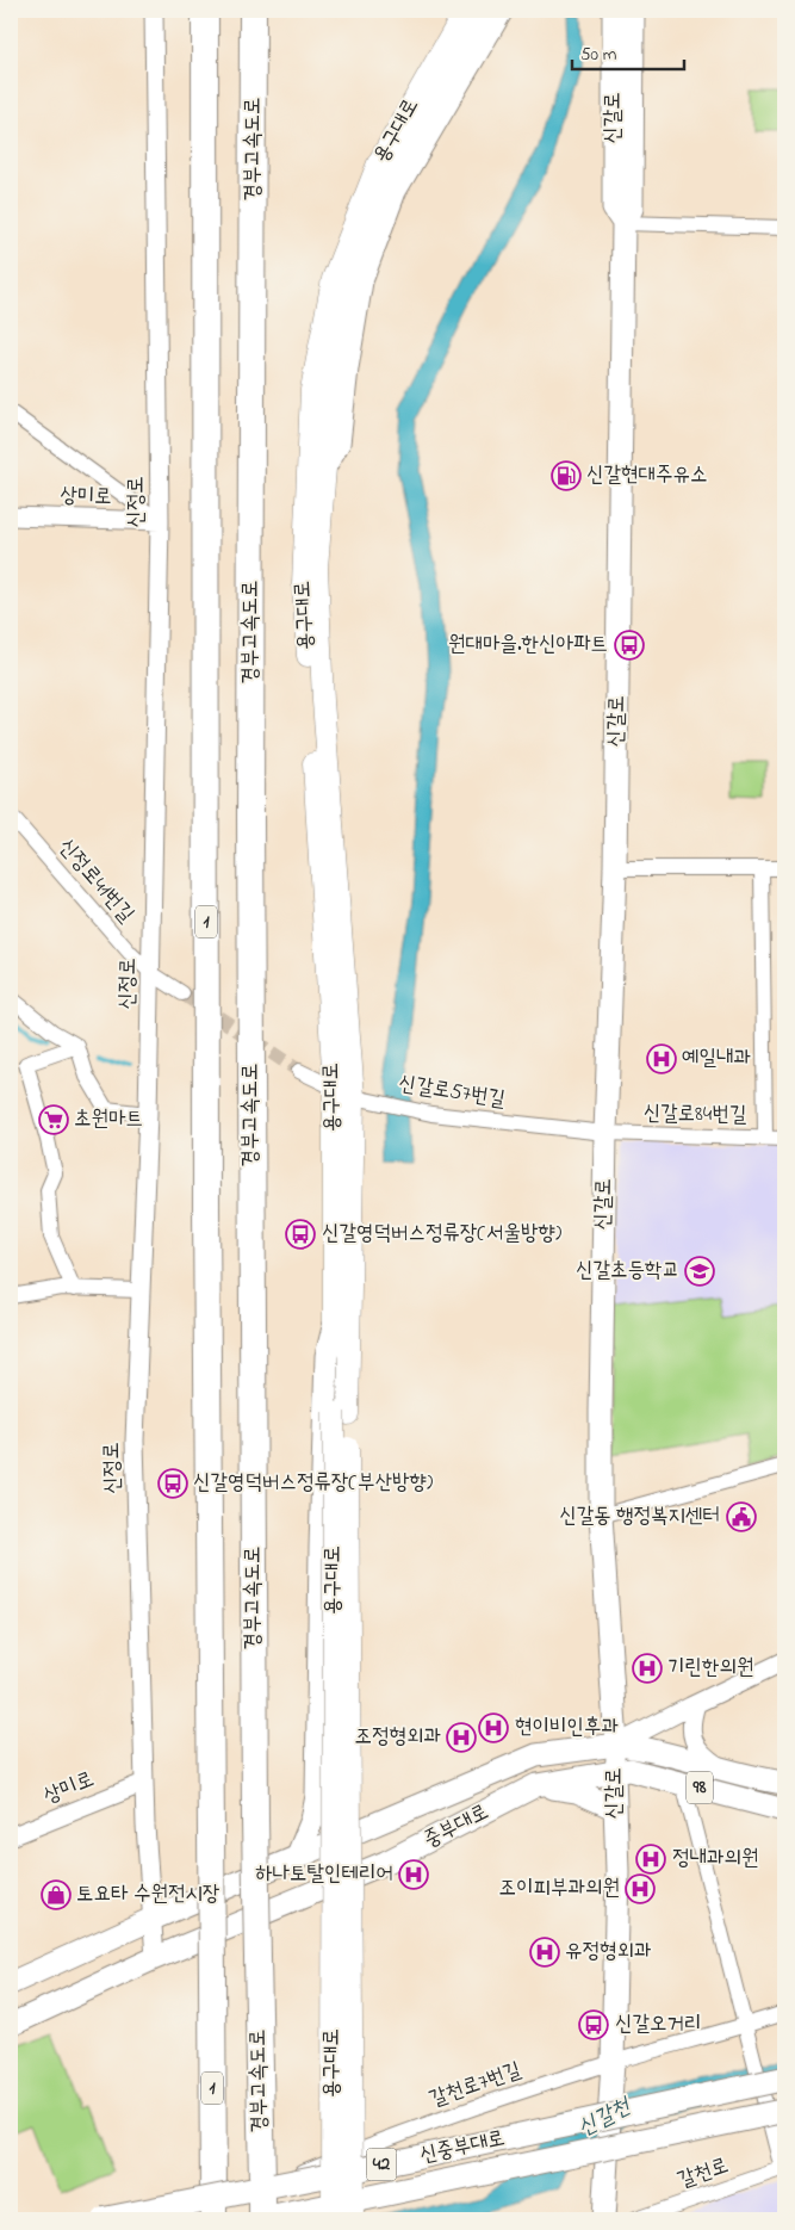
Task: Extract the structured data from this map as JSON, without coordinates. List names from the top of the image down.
{
  "streets": {
    "highway": [
      "경부고속도로",
      "1",
      "신중부대로",
      "42"
    ],
    "main road": [
      "신갈로",
      "용구대로",
      "98",
      "중부대로"
    ],
    "street": [
      "상미로",
      "신정로",
      "신정로41번길",
      "신갈로57번길",
      "신갈로84번길",
      "갈천로7번길",
      "갈천로"
    ]
  },
  "crossings": [
    ["신갈로", "신갈로57번길"],
    ["신갈로", "신갈로84번길"],
    ["신갈로", "중부대로"],
    ["신갈로", "갈천로7번길"],
    ["용구대로", "신갈로57번길"],
    ["경부고속도로", "신중부대로"],
    ["상미로", "신정로"],
    ["신정로", "신정로41번길"],
    ["신정로", "중부대로"],
    ["신갈로57번길", "신갈로84번길"]
  ],
  "water": ["신갈천"],
  "places": {
    "fuel station": ["신갈현대주유소"],
    "bus stop": [
      "원대마을.한신아파트",
      "신갈영덕버스정류장(서울방향)",
      "신갈영덕버스정류장(부산방향)",
      "신갈오거리"
    ],
    "hospital": [
      "예일내과",
      "기린한의원",
      "현이비인후과",
      "조정형외과",
      "정내과의원",
      "하나토탈인테리어",
      "조이피부과의원",
      "유정형외과"
    ],
    "supermarket": ["초원마트"],
    "school or university": ["신갈초등학교"],
    "public building": ["신갈동 행정복지센터"],
    "shop": ["토요타 수원전시장"]
  },
  "scale_bar": "50 m"
}
